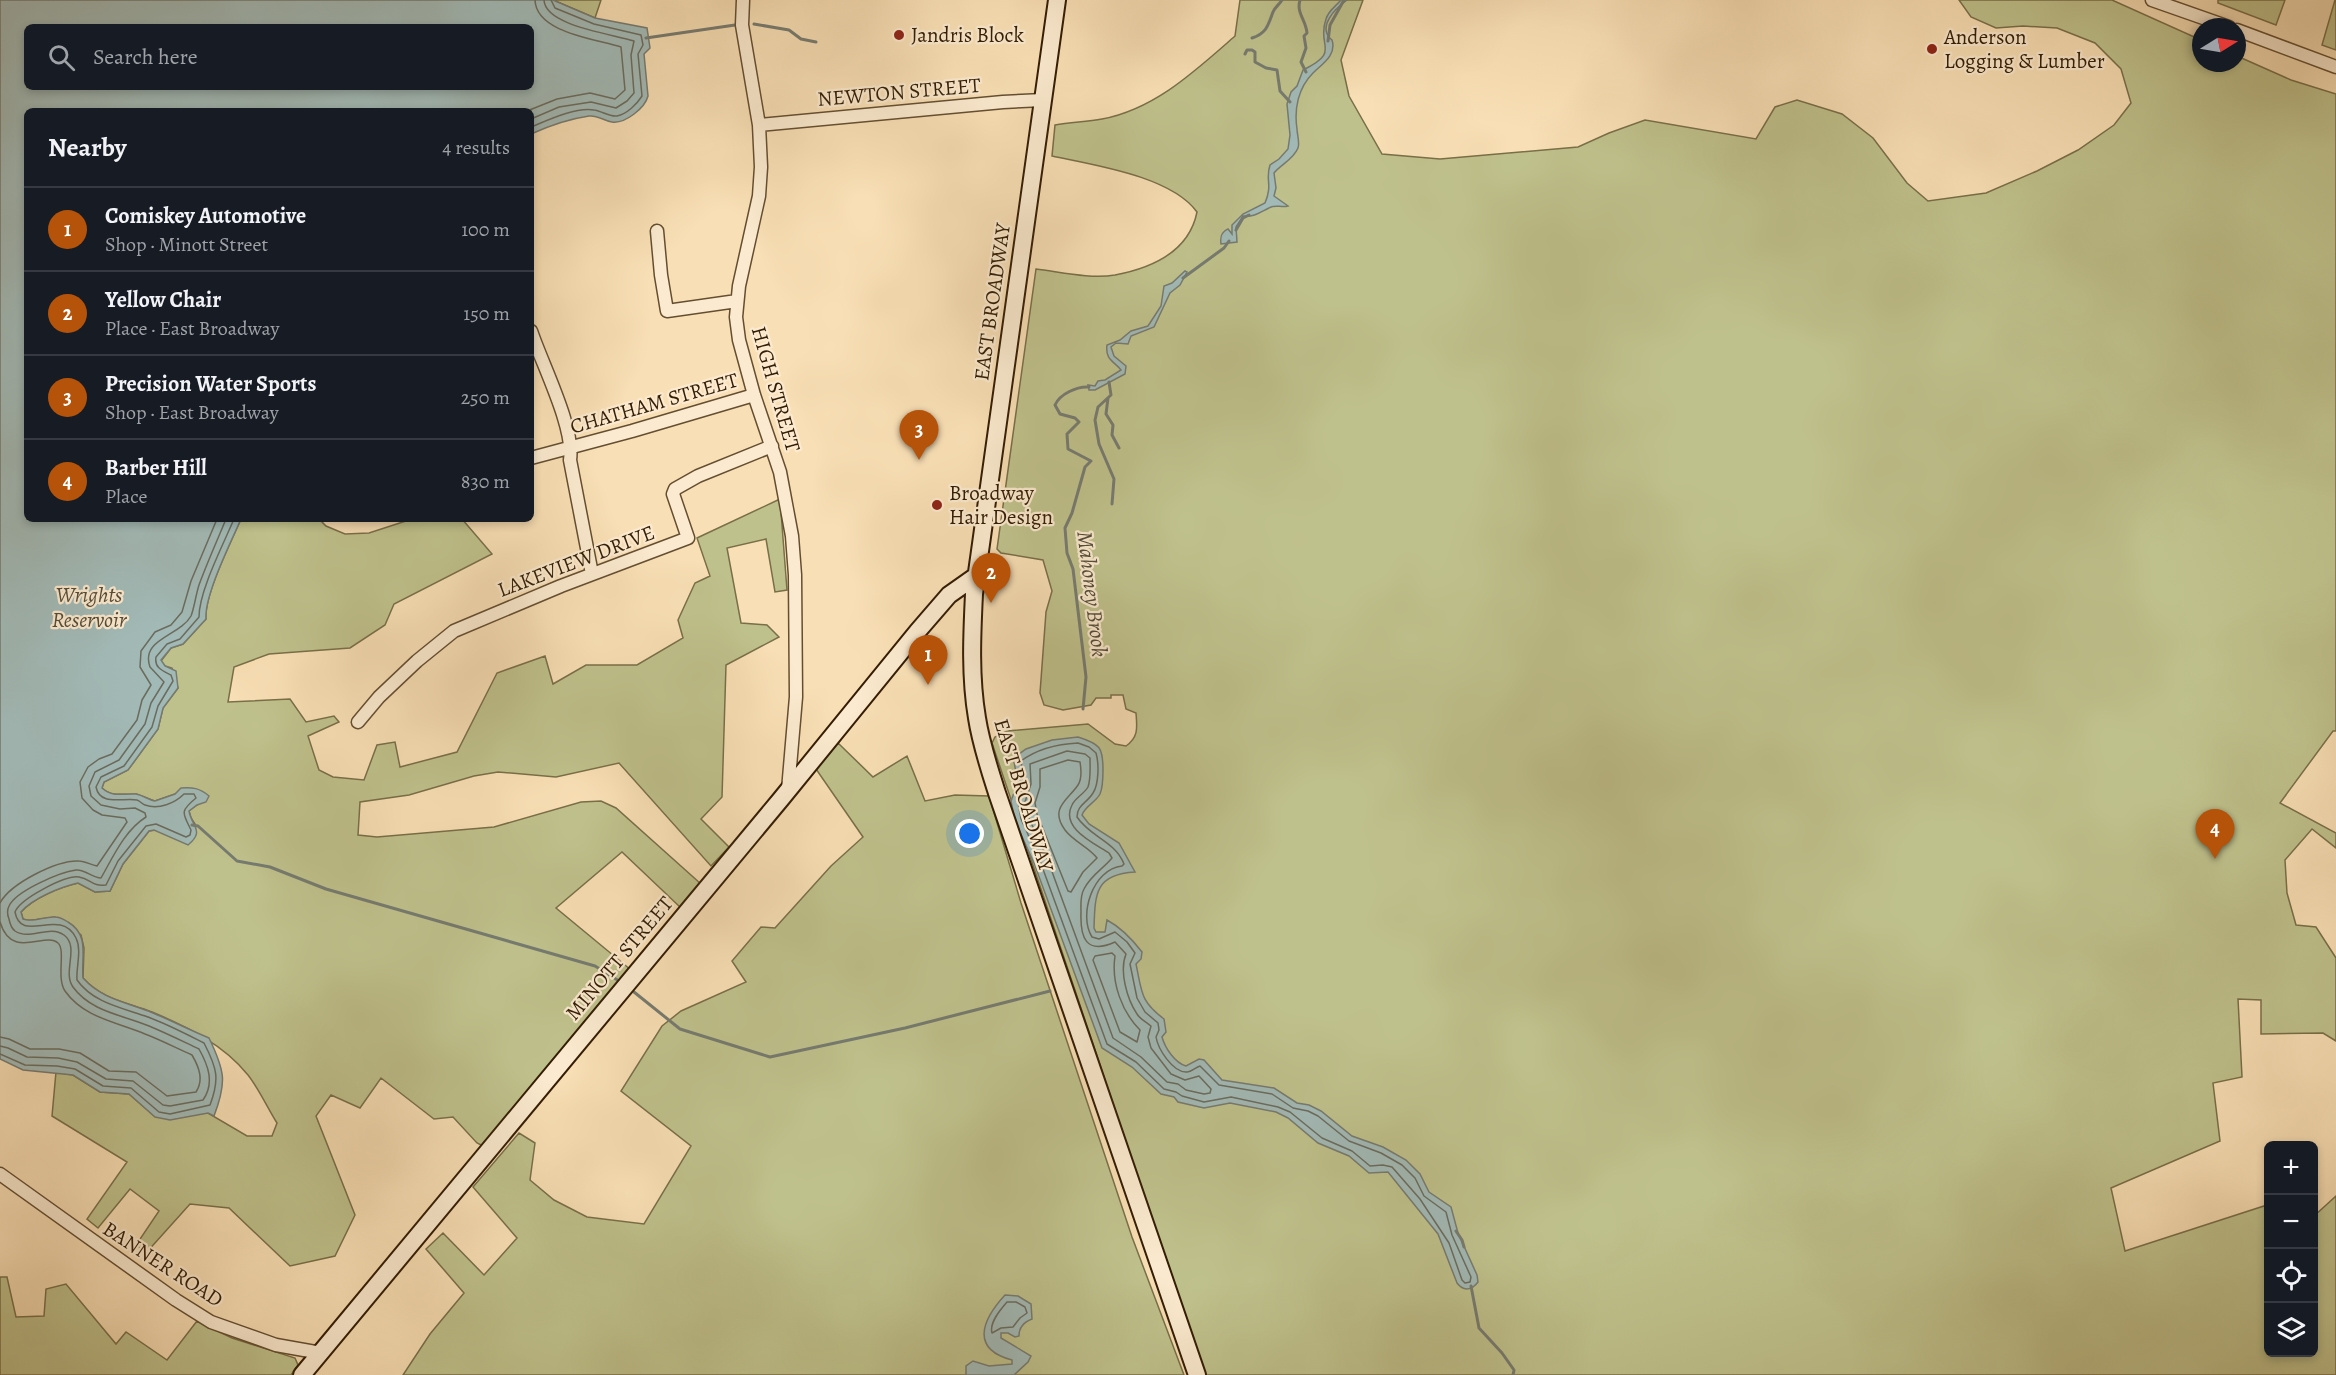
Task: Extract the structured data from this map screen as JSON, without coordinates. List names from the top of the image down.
{
  "streets": {
    "main road": ["EAST BROADWAY", "MINOTT STREET"],
    "street": [
      "NEWTON STREET",
      "HIGH STREET",
      "CHATHAM STREET",
      "LAKEVIEW DRIVE",
      "BANNER ROAD"
    ]
  },
  "crossings": [
    ["NEWTON STREET", "EAST BROADWAY"],
    ["NEWTON STREET", "HIGH STREET"],
    ["EAST BROADWAY", "MINOTT STREET"],
    ["HIGH STREET", "CHATHAM STREET"],
    ["HIGH STREET", "LAKEVIEW DRIVE"],
    ["HIGH STREET", "MINOTT STREET"],
    ["MINOTT STREET", "BANNER ROAD"]
  ],
  "water": ["Mahoney Brook", "Wrights Reservoir"],
  "places": ["Jandris Block", "Anderson Logging & Lumber", "Broadway Hair Design"],
  "north": "right",
  "page": {
    "search": "Search here",
    "heading": ["Nearby", "4 results"],
    "list": [
      {
        "mark": "1",
        "name": "Comiskey Automotive",
        "note": "Shop · Minott Street",
        "value": "100 m"
      },
      {
        "mark": "2",
        "name": "Yellow Chair",
        "note": "Place · East Broadway",
        "value": "150 m"
      },
      {
        "mark": "3",
        "name": "Precision Water Sports",
        "note": "Shop · East Broadway",
        "value": "250 m"
      },
      {
        "mark": "4",
        "name": "Barber Hill",
        "note": "Place",
        "value": "830 m"
      }
    ],
    "pins": [
      "3",
      "2",
      "1",
      "4"
    ],
    "map_buttons": ["+", "−"]
  }
}
